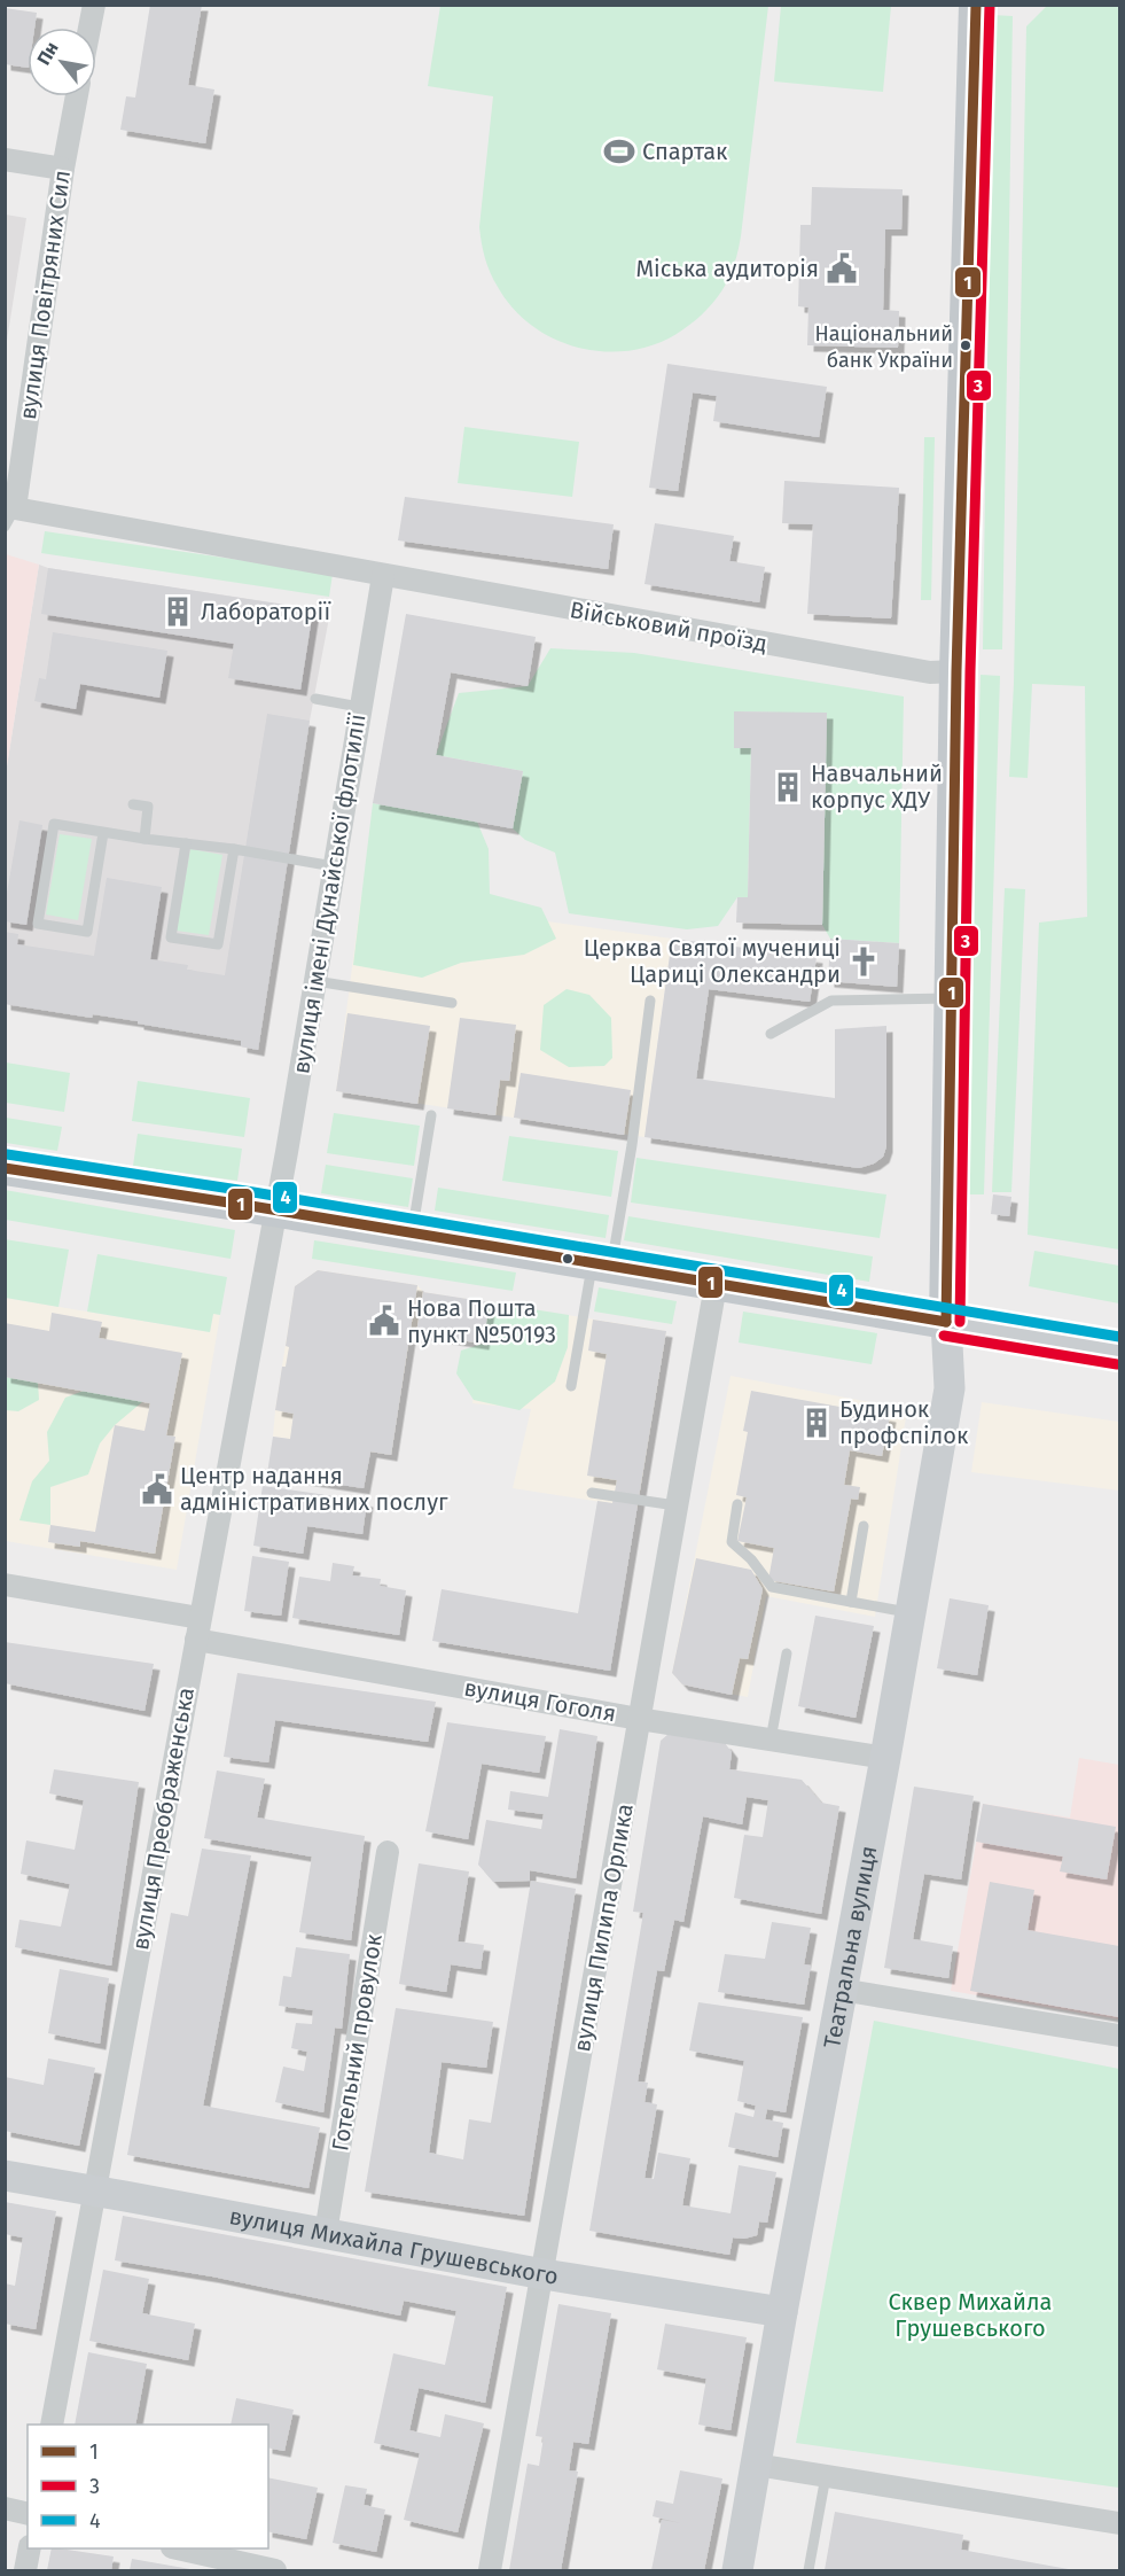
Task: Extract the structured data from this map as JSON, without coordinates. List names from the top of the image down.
{
  "streets": {
    "street": [
      "вулиця Повітряних Сил",
      "Військовий проїзд",
      "вулиця імені Дунайської флотилії",
      "вулиця Гоголя",
      "вулиця Преображенська",
      "вулиця Пилипа Орлика",
      "Театральна вулиця",
      "Готельний провулок",
      "вулиця Михайла Грушевського"
    ]
  },
  "crossings": [
    ["вулиця Повітряних Сил", "Військовий проїзд"],
    ["Військовий проїзд", "вулиця імені Дунайської флотилії"],
    ["вулиця імені Дунайської флотилії", "вулиця Преображенська"],
    ["вулиця Гоголя", "вулиця Преображенська"],
    ["вулиця Гоголя", "вулиця Пилипа Орлика"],
    ["вулиця Гоголя", "Театральна вулиця"],
    ["вулиця Преображенська", "вулиця Михайла Грушевського"],
    ["вулиця Пилипа Орлика", "вулиця Михайла Грушевського"],
    ["Театральна вулиця", "вулиця Михайла Грушевського"],
    ["Готельний провулок", "вулиця Михайла Грушевського"]
  ],
  "parks": ["Сквер Михайла Грушевського"],
  "places": {
    "sports": ["Спартак"],
    "public building": ["Міська аудиторія", "Нова Пошта пункт №50193", "Центр надання адміністративних послуг"],
    "other": ["Національний банк України"],
    "building": ["Лабораторії", "Навчальний корпус ХДУ", "Будинок профспілок"],
    "church": ["Церква Святої мучениці Цариці Олександри"]
  },
  "lines": ["transit line 1", "transit line 3", "transit line 4"],
  "legend": ["1", "3", "4"],
  "north": "top left"
}
